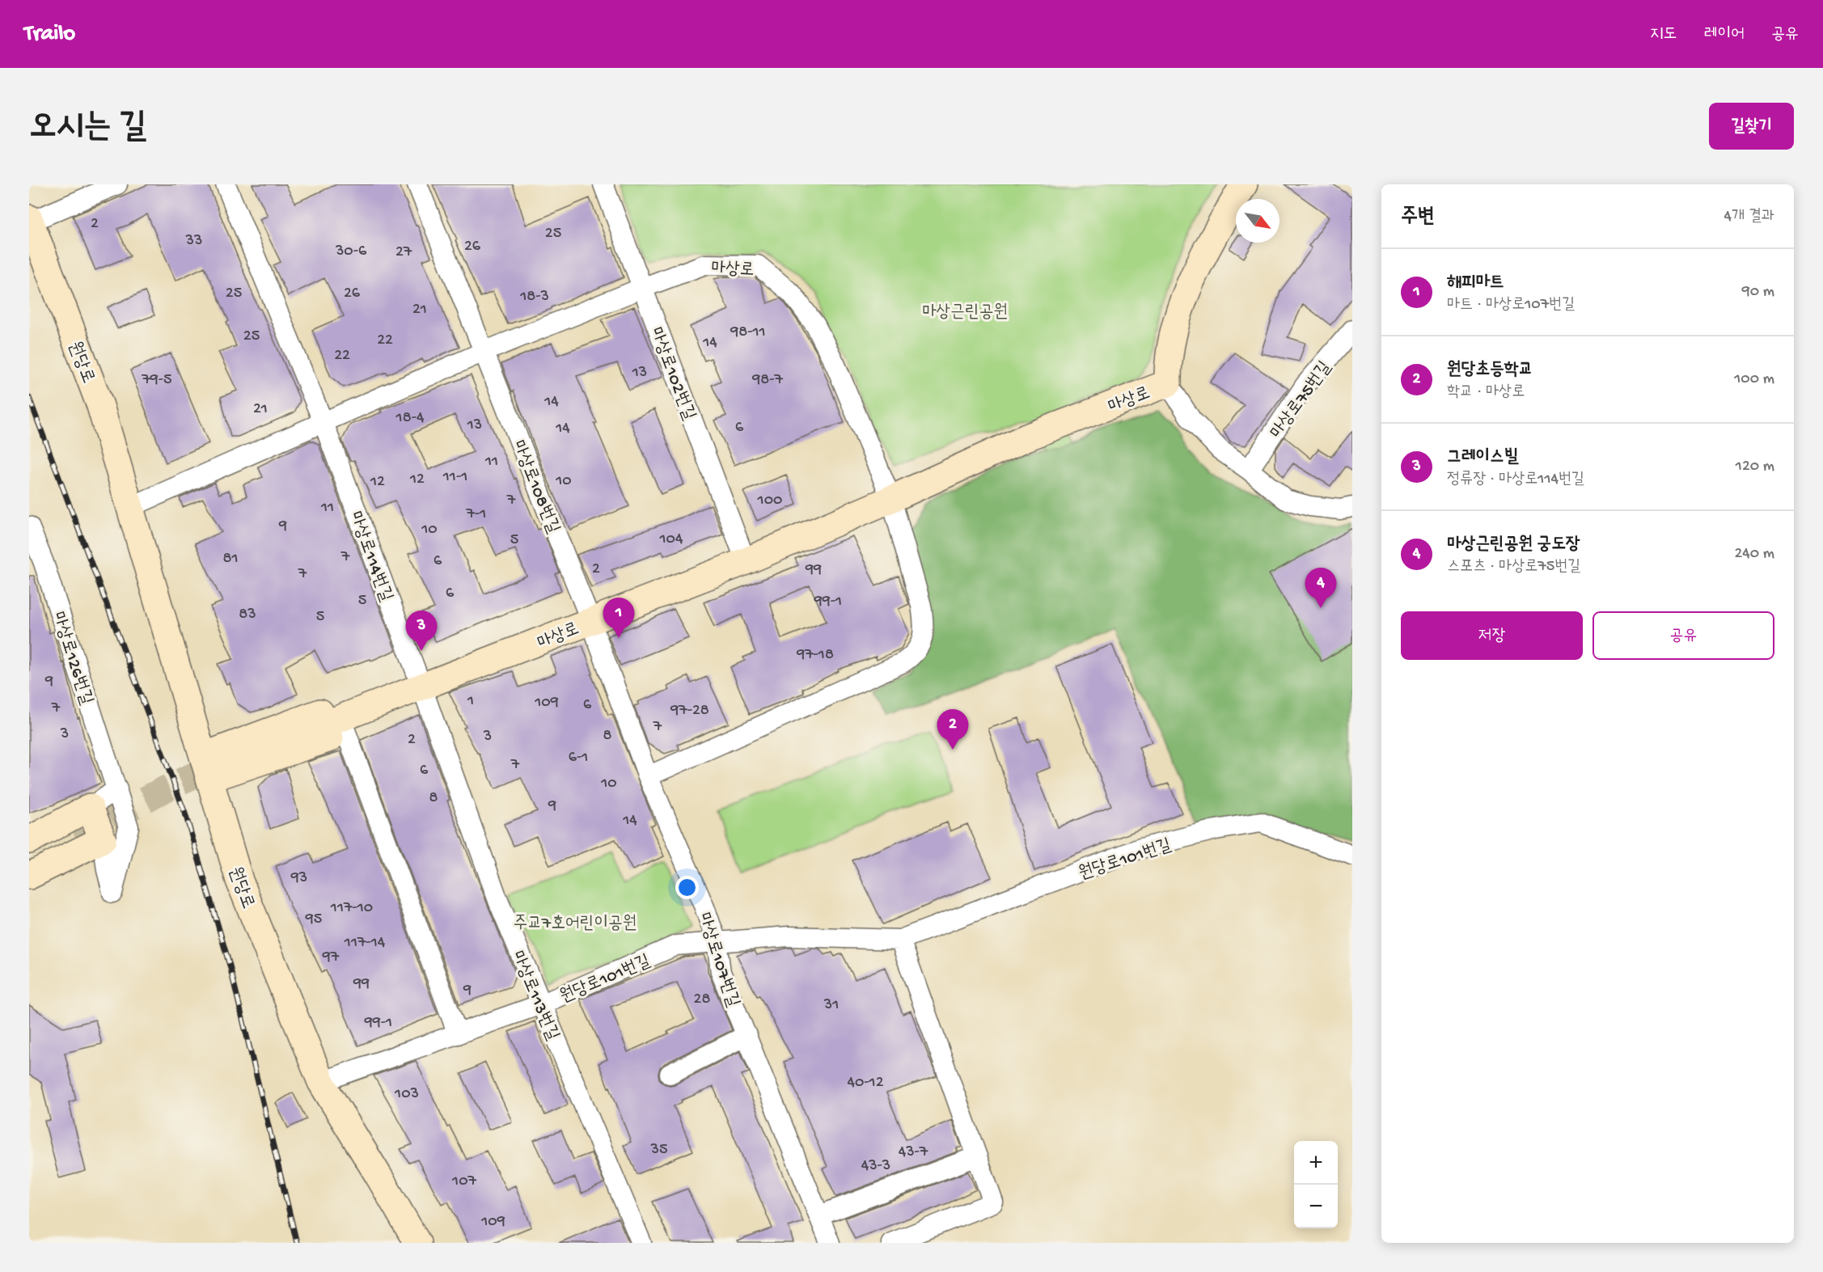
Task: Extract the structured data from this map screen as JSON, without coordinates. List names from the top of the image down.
{
  "streets": {
    "street": [
      "마상로",
      "원당로",
      "마상로102번길",
      "마상로75번길",
      "마상로108번길",
      "마상로114번길",
      "마상로126번길",
      "원당로101번길",
      "마상로107번길",
      "마상로113번길"
    ]
  },
  "crossings": [
    ["마상로", "마상로102번길"],
    ["마상로", "마상로108번길"],
    ["마상로", "마상로114번길"],
    ["마상로", "마상로107번길"],
    ["마상로", "마상로113번길"],
    ["원당로", "원당로101번길"],
    ["마상로108번길", "마상로107번길"],
    ["마상로114번길", "마상로113번길"],
    ["원당로101번길", "마상로107번길"],
    ["원당로101번길", "마상로113번길"]
  ],
  "parks": ["마상근린공원", "주교7호어린이공원"],
  "house_numbers": [
    "2",
    "25",
    "33",
    "26",
    "30-6",
    "27",
    "25",
    "26",
    "18-3",
    "21",
    "98-11",
    "25",
    "22",
    "14",
    "22",
    "13",
    "79-5",
    "98-7",
    "14",
    "21",
    "18-4",
    "13",
    "6",
    "14",
    "11",
    "11-1",
    "12",
    "10",
    "12",
    "7",
    "100",
    "11",
    "7-1",
    "9",
    "10",
    "104",
    "5",
    "7",
    "81",
    "6",
    "2",
    "99",
    "7",
    "6",
    "5",
    "99-1",
    "83",
    "5",
    "97-18",
    "9",
    "1",
    "109",
    "6",
    "7",
    "97-28",
    "7",
    "3",
    "8",
    "3",
    "2",
    "6-1",
    "7",
    "6",
    "10",
    "8",
    "9",
    "14",
    "93",
    "117-10",
    "95",
    "117-14",
    "97",
    "99",
    "9",
    "28",
    "31",
    "99-1",
    "40-12",
    "103",
    "35",
    "43-7",
    "43-3",
    "107",
    "109"
  ],
  "north": "bottom right",
  "page": {
    "header": "Trailo",
    "nav": ["지도", "레이어", "공유"],
    "buttons": [
      "길찾기",
      ["저장", "공유"]
    ],
    "title": "오시는 길",
    "heading": ["주변", "4개 결과"],
    "list": [
      {
        "mark": "1",
        "name": "해피마트",
        "note": "마트 · 마상로107번길",
        "value": "90 m"
      },
      {
        "mark": "2",
        "name": "원당초등학교",
        "note": "학교 · 마상로",
        "value": "100 m"
      },
      {
        "mark": "3",
        "name": "그레이스빌",
        "note": "정류장 · 마상로114번길",
        "value": "120 m"
      },
      {
        "mark": "4",
        "name": "마상근린공원 궁도장",
        "note": "스포츠 · 마상로75번길",
        "value": "240 m"
      }
    ],
    "pins": [
      "4",
      "1",
      "3",
      "2"
    ],
    "map_buttons": ["+", "−"]
  }
}
